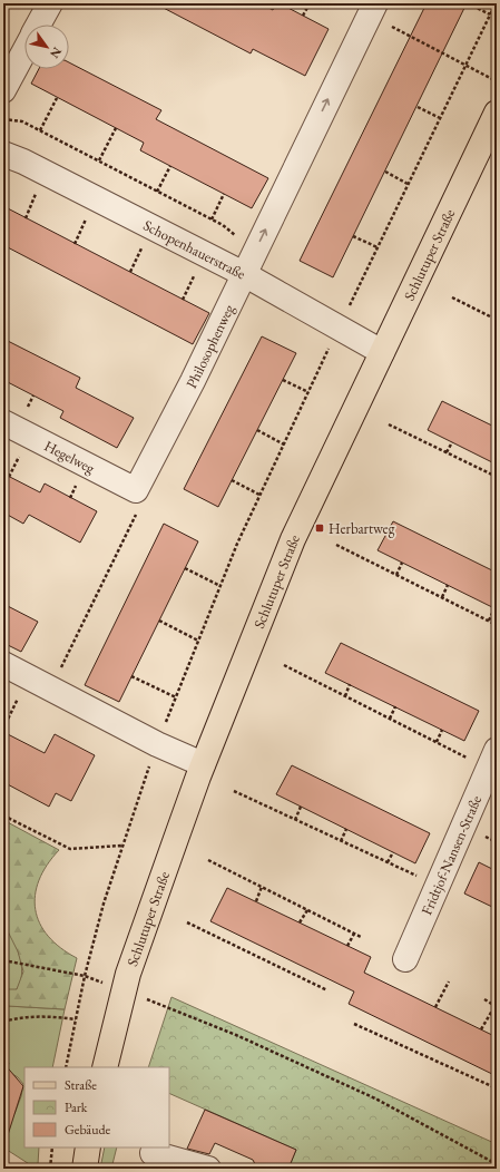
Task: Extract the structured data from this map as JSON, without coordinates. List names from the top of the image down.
{
  "streets": {
    "main road": ["Schlutuper Straße"],
    "street": [
      "Schopenhauerstraße",
      "Philosophenweg",
      "Hegelweg",
      "Fridtjof-Nansen-Straße"
    ]
  },
  "crossings": [
    ["Schopenhauerstraße", "Schlutuper Straße"],
    ["Schopenhauerstraße", "Philosophenweg"],
    ["Philosophenweg", "Hegelweg"]
  ],
  "one_way": ["Philosophenweg"],
  "places": {
    "transit": ["Herbartweg"]
  },
  "legend": ["Straße", "Park", "Gebäude"],
  "north": "bottom right"
}
